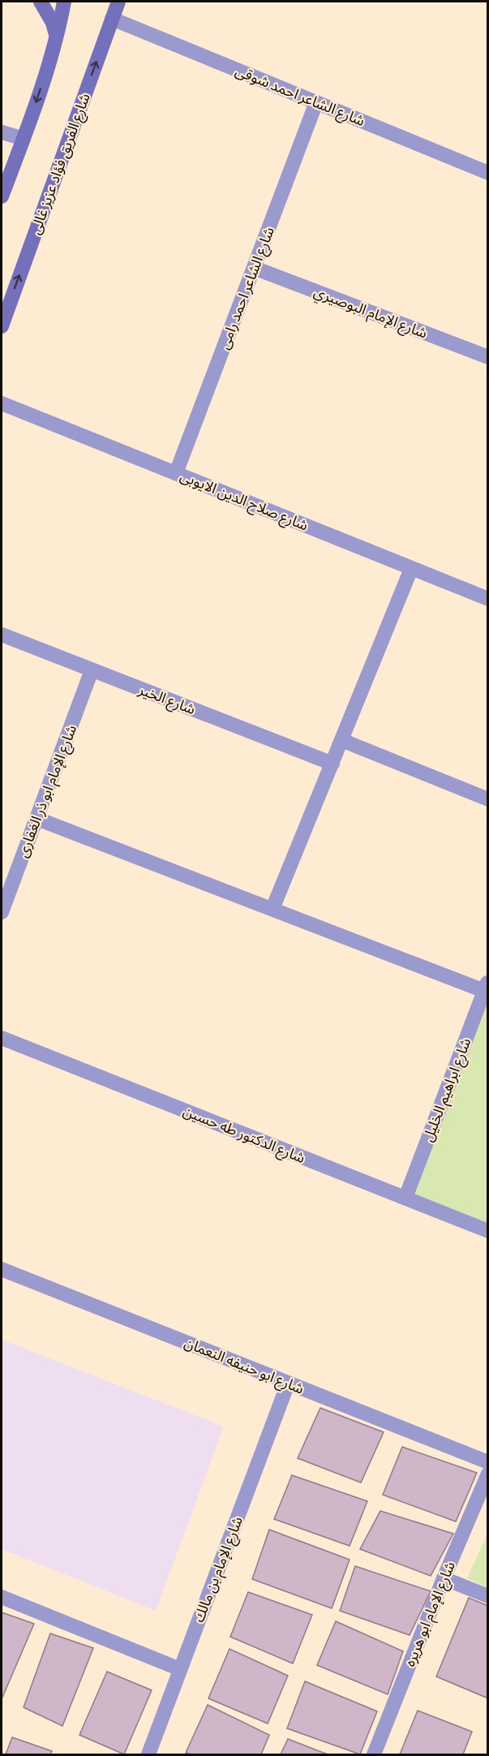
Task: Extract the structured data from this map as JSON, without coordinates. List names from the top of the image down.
{
  "streets": {
    "street": [
      "شارع الشاعر احمد شوقى",
      "شارع الفريق فؤاد عزيز غالى",
      "شارع الشاعر احمد رامى",
      "شارع الإمام البوصيري",
      "شارع صلاح الدين الايوبى",
      "شارع الخير",
      "شارع الإمام ابو ذر الغفارى",
      "شارع ابراهيم الخليل",
      "شارع الدكتور طه حسين",
      "شارع ابو حنيفه النعمان",
      "شارع الإمام بن مالك",
      "شارع الإمام ابو هريره"
    ]
  },
  "crossings": [
    ["شارع الشاعر احمد شوقى", "شارع الفريق فؤاد عزيز غالى"],
    ["شارع الشاعر احمد شوقى", "شارع الشاعر احمد رامى"],
    ["شارع الشاعر احمد رامى", "شارع الإمام البوصيري"],
    ["شارع الشاعر احمد رامى", "شارع صلاح الدين الايوبى"],
    ["شارع الخير", "شارع الإمام ابو ذر الغفارى"],
    ["شارع ابراهيم الخليل", "شارع الدكتور طه حسين"],
    ["شارع ابو حنيفه النعمان", "شارع الإمام بن مالك"]
  ]
}
